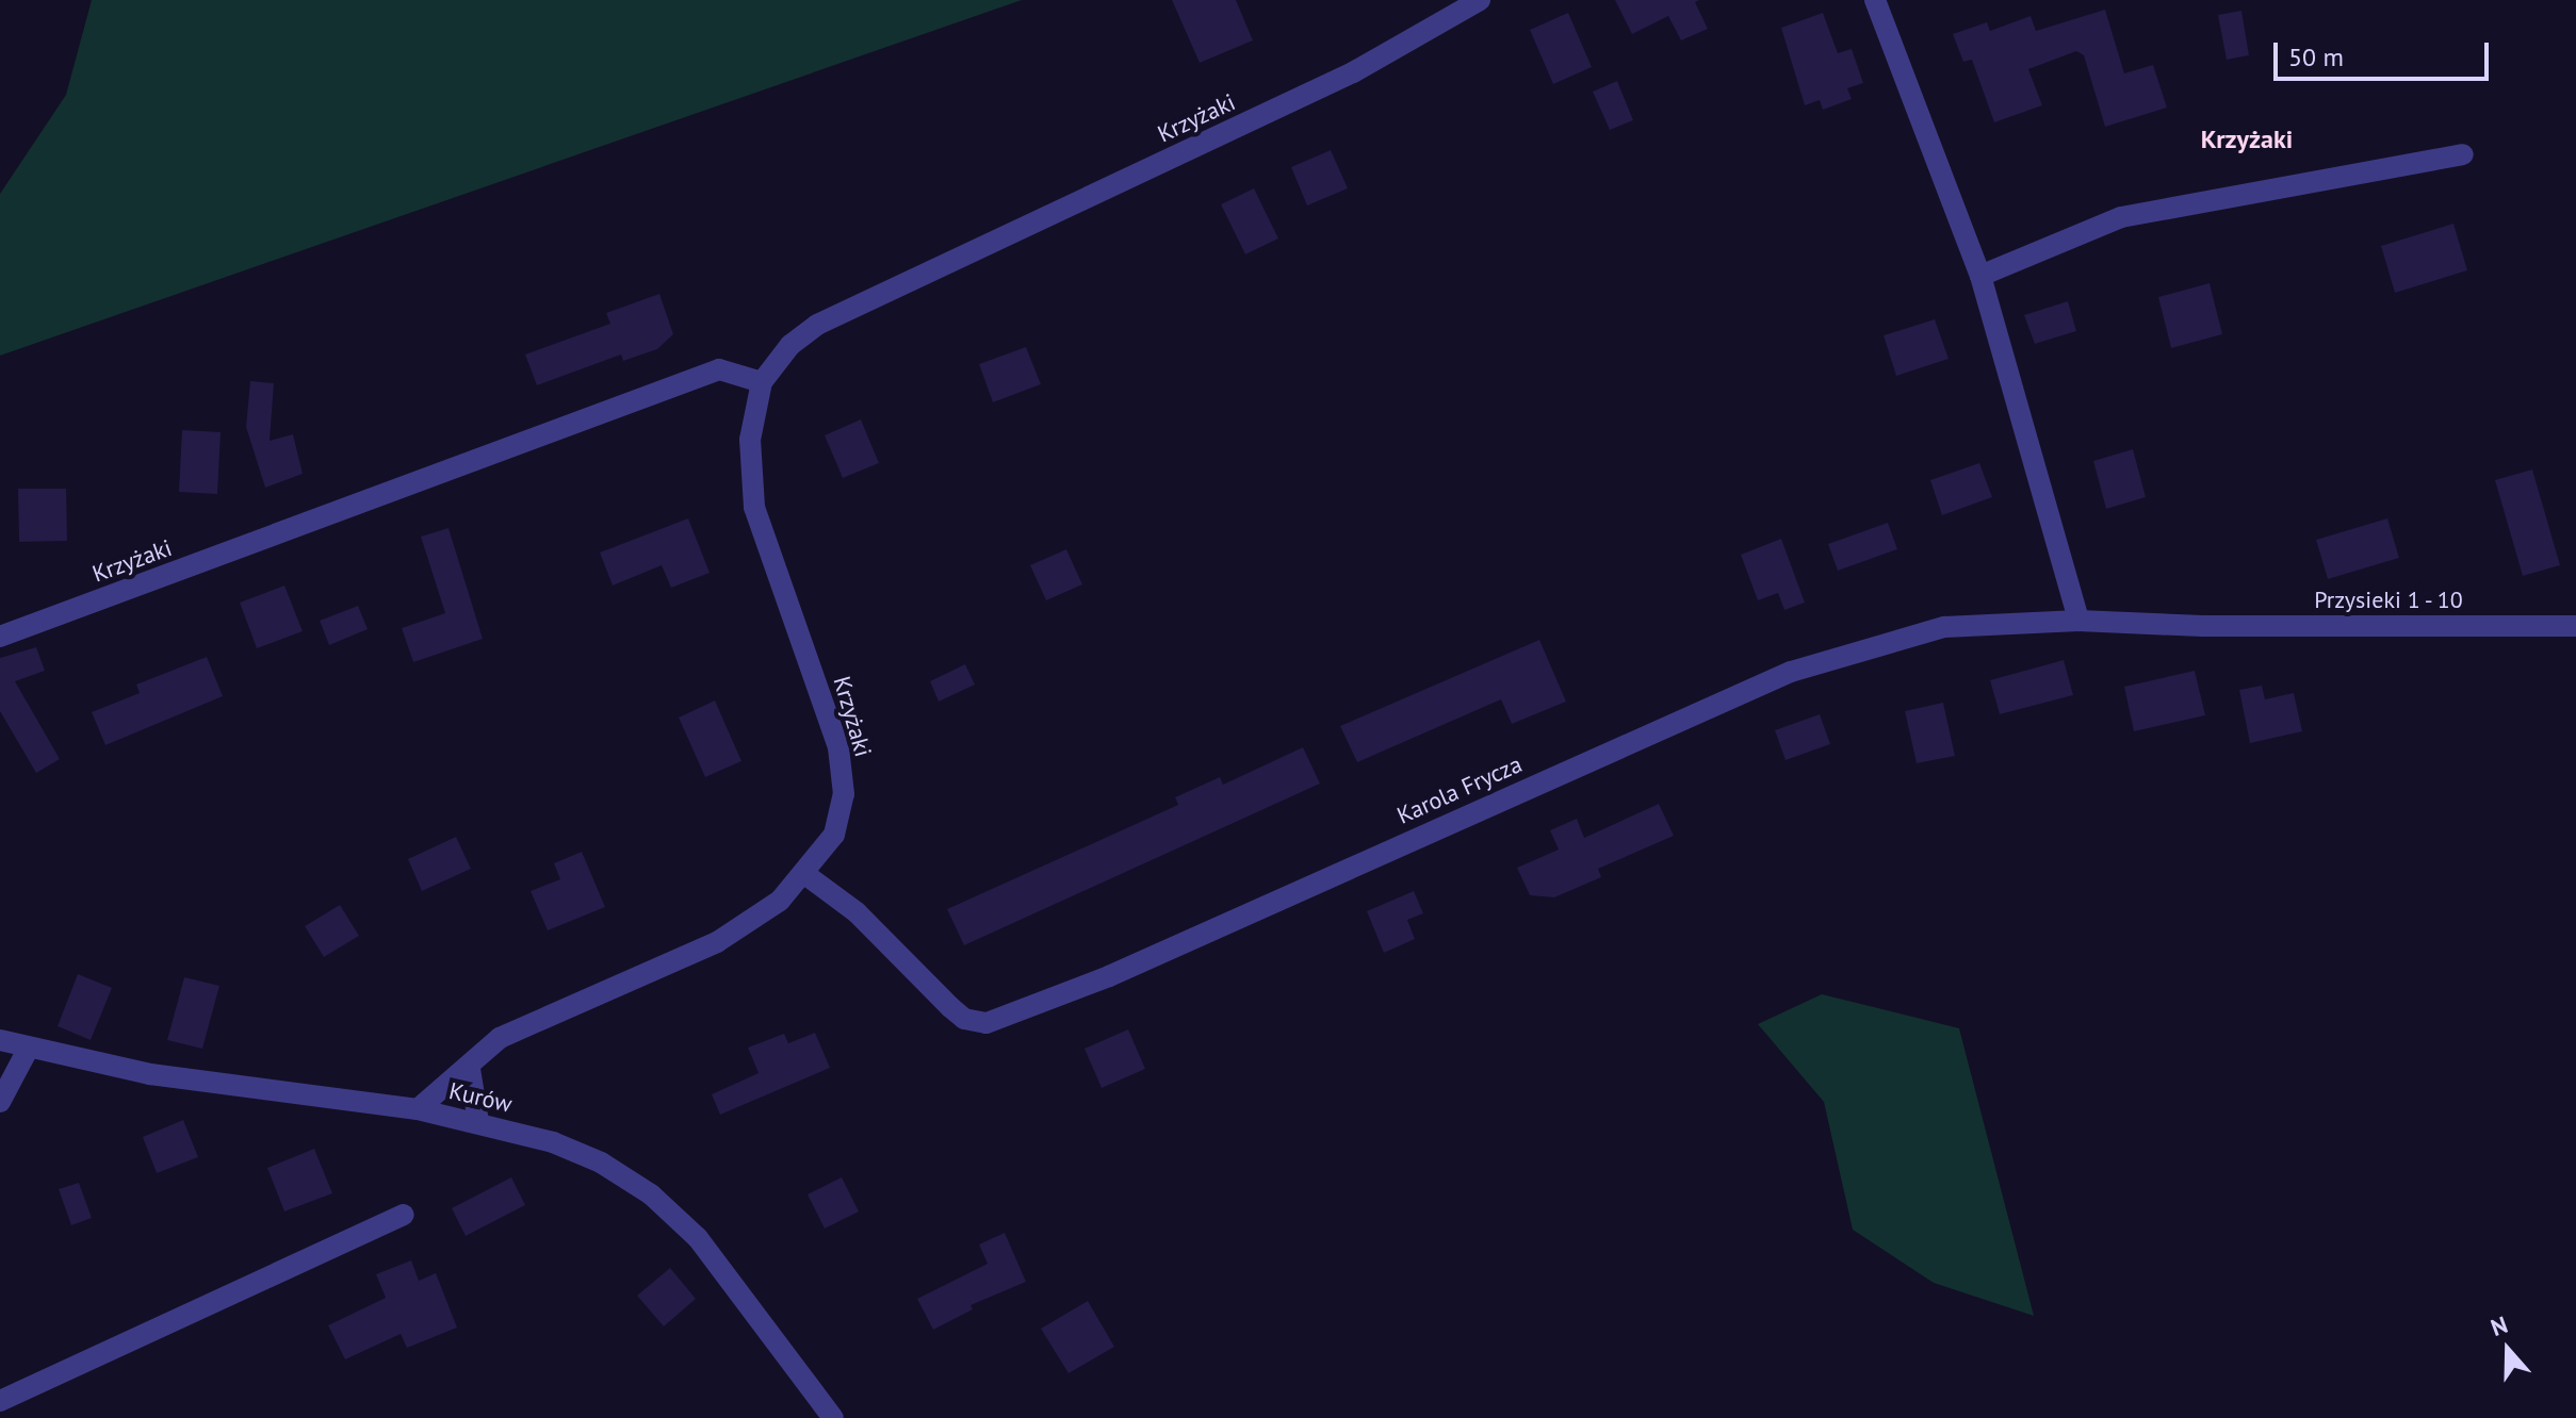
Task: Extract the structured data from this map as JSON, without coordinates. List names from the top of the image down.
{
  "streets": {
    "street": [
      "Krzyżaki",
      "Przysieki 1 - 10",
      "Karola Frycza",
      "Kurów"
    ]
  },
  "crossings": [
    ["Krzyżaki", "Karola Frycza"],
    ["Krzyżaki", "Kurów"],
    ["Przysieki 1 - 10", "Karola Frycza"]
  ],
  "districts": ["Krzyżaki"],
  "scale_bar": "50 m",
  "north": "top"
}
